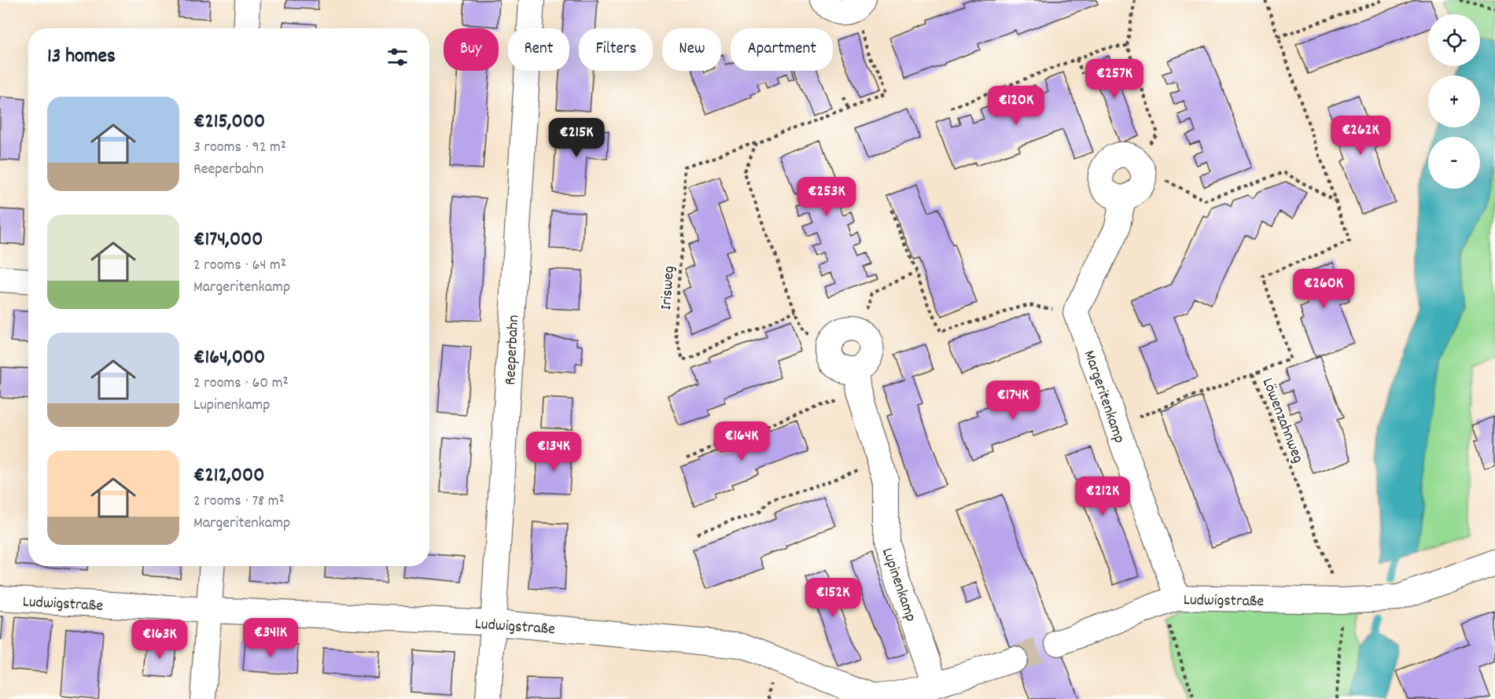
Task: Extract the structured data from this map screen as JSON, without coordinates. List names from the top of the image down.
{
  "streets": {
    "street": [
      "Reeperbahn",
      "Margeritenkamp",
      "Lupinenkamp",
      "Ludwigstraße"
    ],
    "path": ["Irisweg", "Löwenzahnweg"]
  },
  "crossings": [
    ["Reeperbahn", "Ludwigstraße"],
    ["Margeritenkamp", "Ludwigstraße"],
    ["Löwenzahnweg", "Ludwigstraße"],
    ["Lupinenkamp", "Ludwigstraße"]
  ],
  "page": {
    "map_buttons": ["+", "−"],
    "chip": [
      "Buy",
      "Rent",
      "Filters",
      "New",
      "Apartment"
    ],
    "heading": "13 homes",
    "price": [
      "€257K",
      "€120K",
      "€262K",
      "€215K",
      "€253K",
      "€260K",
      "€174K",
      "€164K",
      "€134K",
      "€212K",
      "€152K",
      "€341K",
      "€163K"
    ],
    "list": [
      {
        "name": "€215,000",
        "note": "3 rooms · 92 m² · Reeperbahn"
      },
      {
        "name": "€174,000",
        "note": "2 rooms · 64 m² · Margeritenkamp"
      },
      {
        "name": "€164,000",
        "note": "2 rooms · 60 m² · Lupinenkamp"
      },
      {
        "name": "€212,000",
        "note": "2 rooms · 78 m² · Margeritenkamp"
      }
    ]
  }
}
